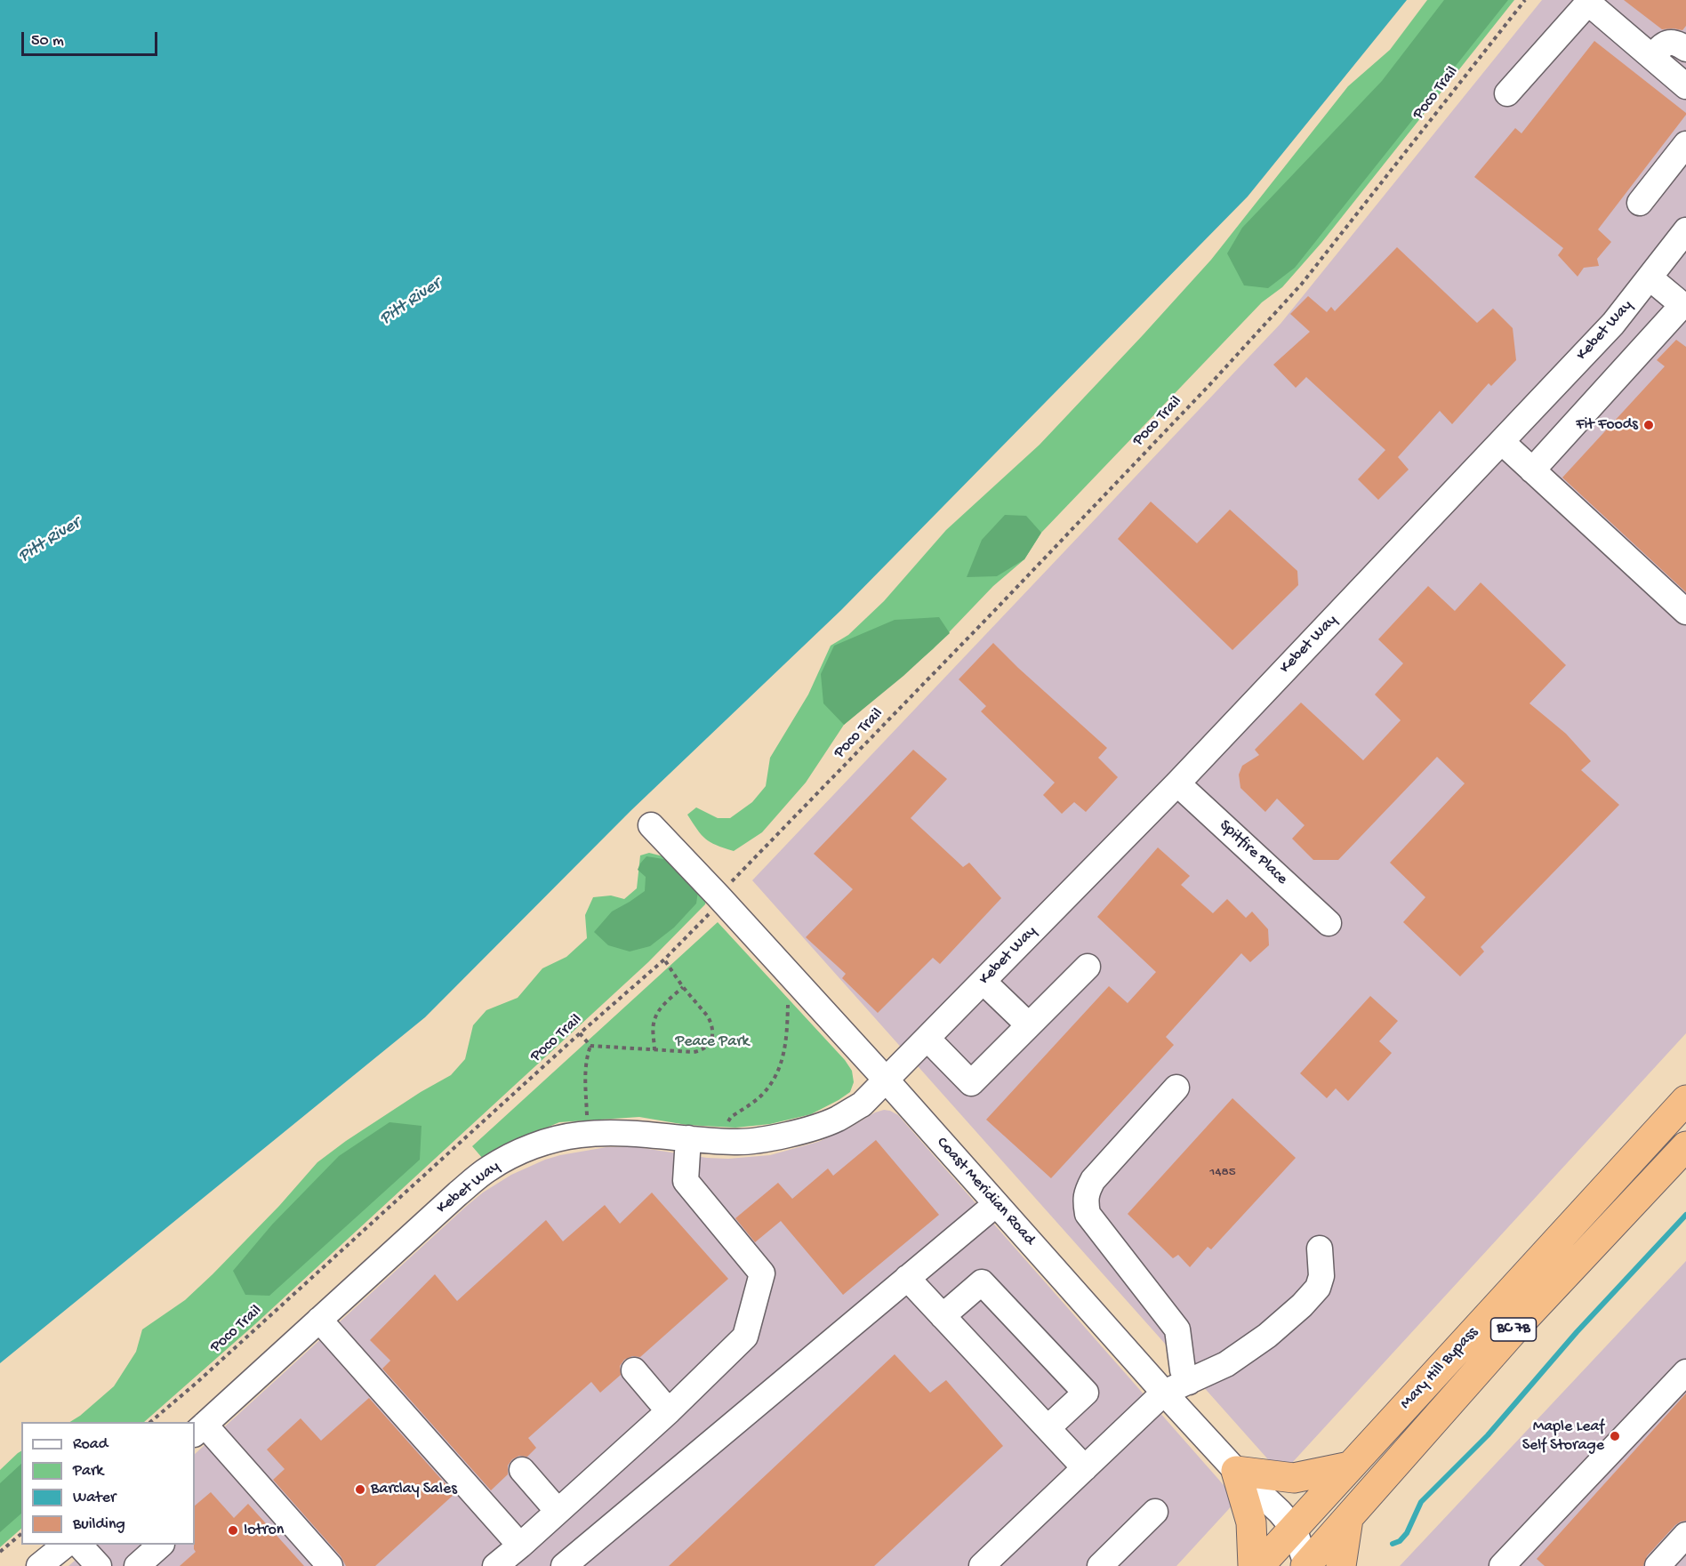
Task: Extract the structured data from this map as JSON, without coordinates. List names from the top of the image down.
{
  "streets": {
    "highway": ["BC 7B", "Mary Hill Bypass"],
    "street": ["Kebet Way", "Spitfire Place", "Coast Meridian Road"],
    "path": ["Poco Trail"]
  },
  "crossings": [
    ["Poco Trail", "Coast Meridian Road"],
    ["Kebet Way", "Spitfire Place"],
    ["Kebet Way", "Coast Meridian Road"],
    ["Coast Meridian Road", "Mary Hill Bypass"]
  ],
  "water": ["Pitt River"],
  "parks": ["Peace Park"],
  "places": [
    "Fit Foods",
    "Maple Leaf Self Storage",
    "Barclay Sales",
    "Iotron"
  ],
  "house_numbers": ["1485"],
  "legend": [
    "Road",
    "Park",
    "Water",
    "Building"
  ],
  "scale_bar": "50 m"
}
